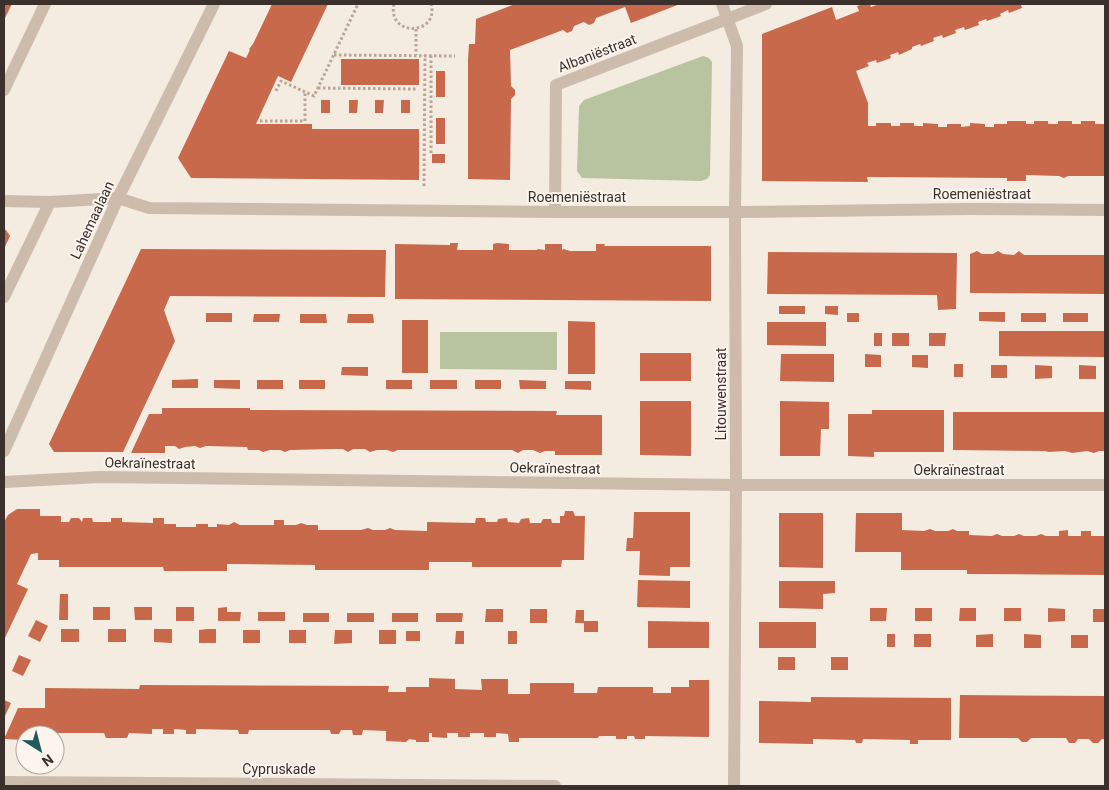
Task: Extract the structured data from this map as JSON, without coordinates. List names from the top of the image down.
{
  "streets": {
    "street": [
      "Albaniëstraat",
      "Roemeniëstraat",
      "Lahemaalaan",
      "Litouwenstraat",
      "Oekraïnestraat",
      "Cypruskade"
    ]
  },
  "crossings": [
    ["Albaniëstraat", "Roemeniëstraat"],
    ["Albaniëstraat", "Litouwenstraat"],
    ["Roemeniëstraat", "Lahemaalaan"],
    ["Roemeniëstraat", "Litouwenstraat"],
    ["Litouwenstraat", "Oekraïnestraat"]
  ],
  "north": "bottom right"
}
